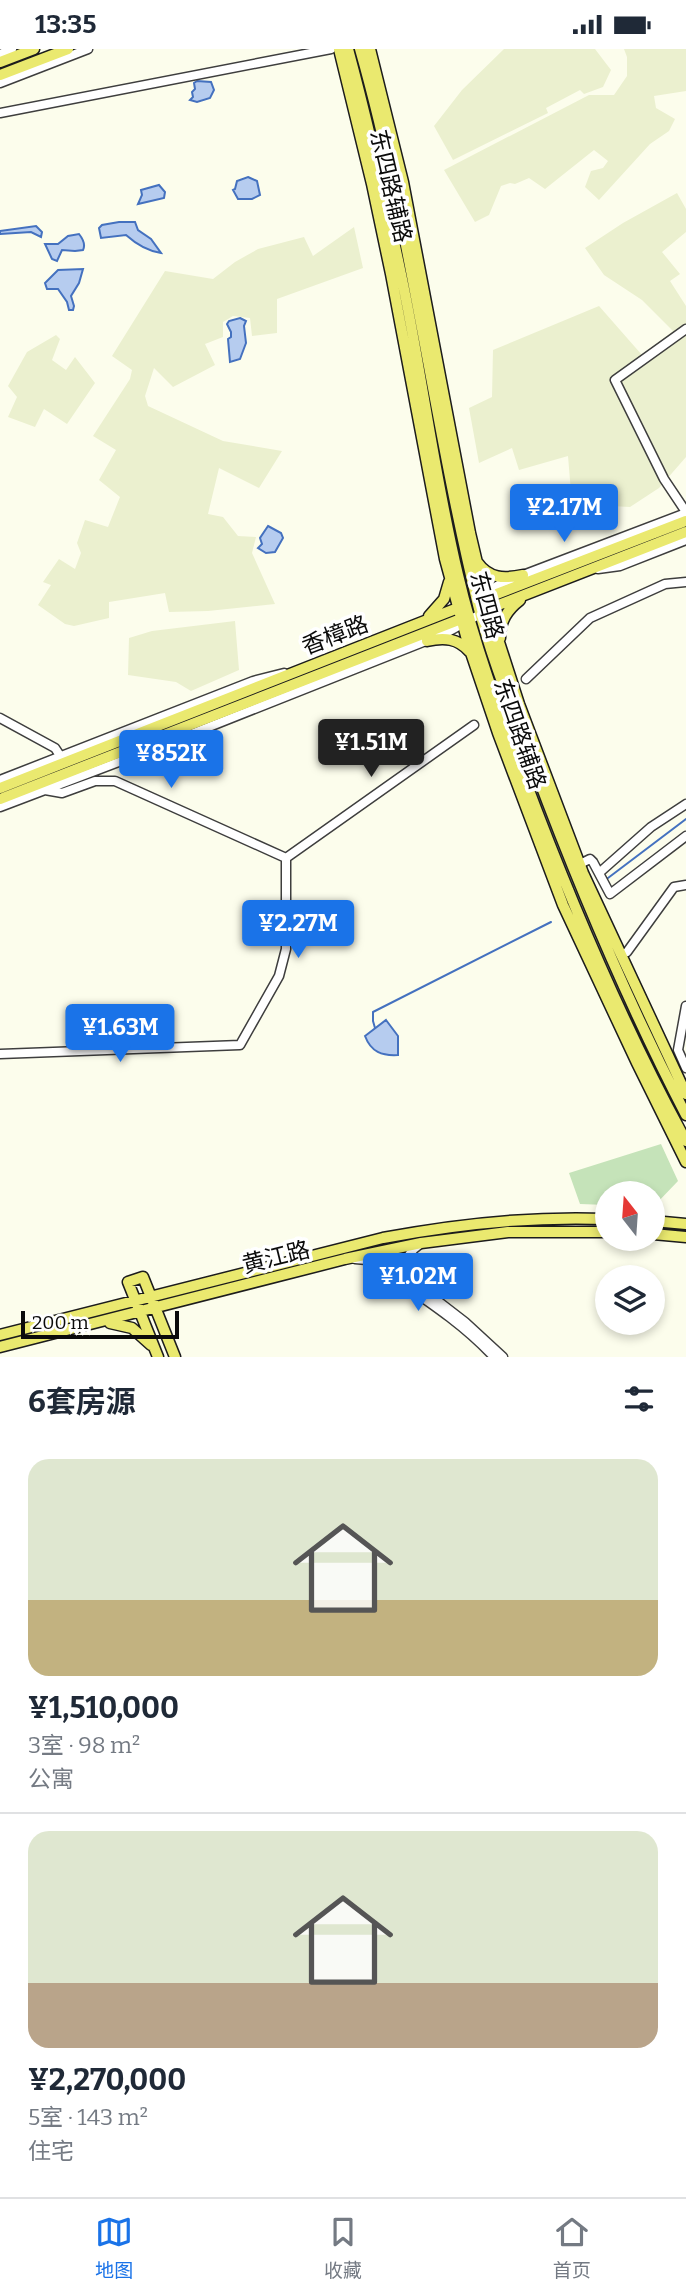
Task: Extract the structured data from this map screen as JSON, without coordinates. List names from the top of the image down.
{
  "streets": {
    "main road": [
      "东四路辅路",
      "东四路",
      "香樟路",
      "黄江路"
    ]
  },
  "crossings": [
    ["东四路辅路", "东四路"],
    ["东四路辅路", "香樟路"],
    ["东四路", "香樟路"]
  ],
  "scale_bar": "200 m",
  "north": "top",
  "page": {
    "status": "13:35",
    "price": [
      "¥2.17M",
      "¥1.51M",
      "¥852K",
      "¥2.27M",
      "¥1.63M",
      "¥1.02M"
    ],
    "scale": "200 m",
    "heading": "6套房源",
    "list": [
      {
        "name": "¥1,510,000",
        "note": "3室 · 98 m² · 公寓"
      },
      {
        "name": "¥2,270,000",
        "note": "5室 · 143 m² · 住宅"
      }
    ],
    "tabs": ["地图", "收藏", "首页"]
  }
}
